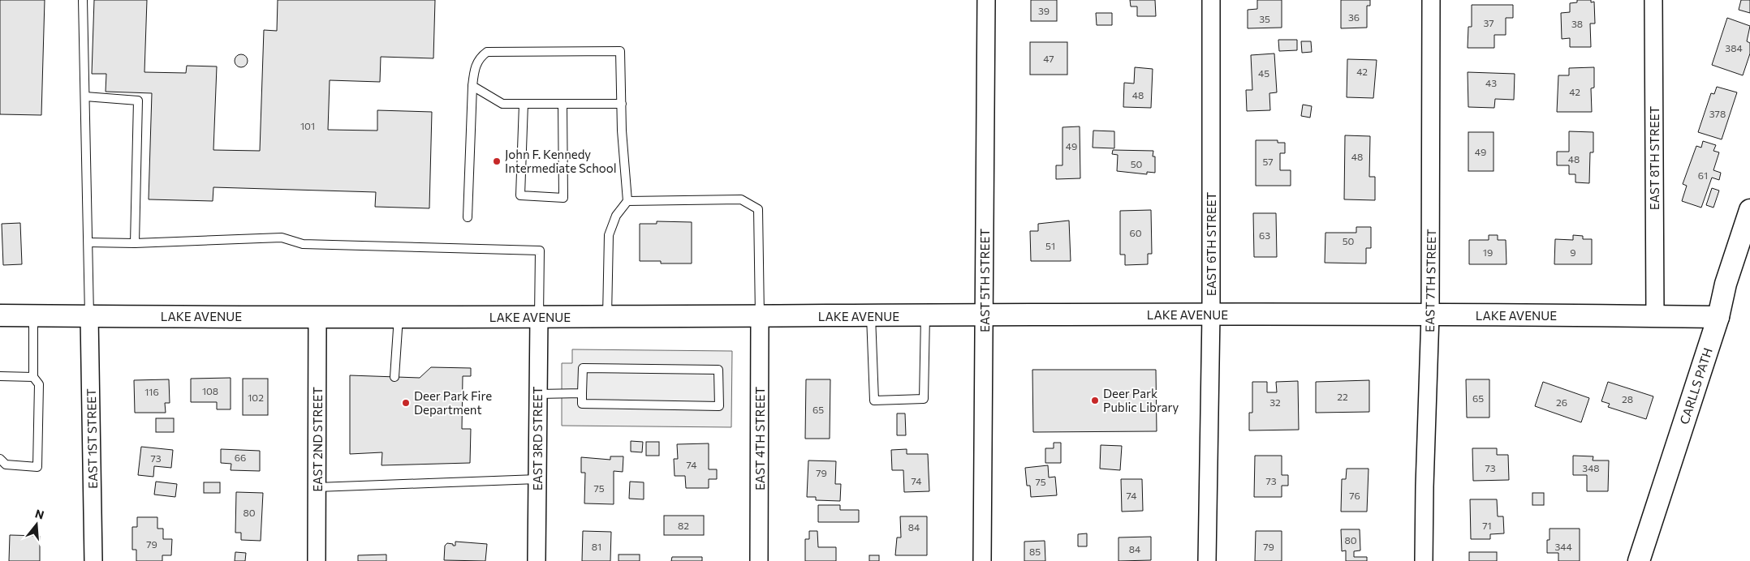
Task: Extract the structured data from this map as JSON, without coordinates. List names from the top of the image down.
{
  "streets": {
    "street": [
      "EAST 8TH STREET",
      "EAST 6TH STREET",
      "EAST 5TH STREET",
      "EAST 7TH STREET",
      "LAKE AVENUE",
      "CARLLS PATH",
      "EAST 1ST STREET",
      "EAST 3RD STREET",
      "EAST 4TH STREET",
      "EAST 2ND STREET"
    ]
  },
  "crossings": [
    ["EAST 8TH STREET", "LAKE AVENUE"],
    ["EAST 6TH STREET", "LAKE AVENUE"],
    ["EAST 5TH STREET", "LAKE AVENUE"],
    ["EAST 7TH STREET", "LAKE AVENUE"],
    ["LAKE AVENUE", "CARLLS PATH"],
    ["LAKE AVENUE", "EAST 1ST STREET"],
    ["LAKE AVENUE", "EAST 3RD STREET"],
    ["LAKE AVENUE", "EAST 4TH STREET"],
    ["LAKE AVENUE", "EAST 2ND STREET"]
  ],
  "places": ["John F. Kennedy Intermediate School", "Deer Park Public Library", "Deer Park Fire Department"],
  "house_numbers": [
    "39",
    "36",
    "35",
    "37",
    "38",
    "384",
    "47",
    "42",
    "45",
    "43",
    "42",
    "48",
    "378",
    "101",
    "49",
    "49",
    "48",
    "48",
    "57",
    "50",
    "61",
    "60",
    "63",
    "50",
    "51",
    "19",
    "9",
    "108",
    "116",
    "22",
    "102",
    "65",
    "28",
    "32",
    "26",
    "65",
    "66",
    "73",
    "74",
    "73",
    "348",
    "79",
    "74",
    "73",
    "75",
    "75",
    "74",
    "76",
    "80",
    "82",
    "71",
    "84",
    "80",
    "79",
    "81",
    "79",
    "344",
    "84",
    "85"
  ],
  "north": "top"
}
